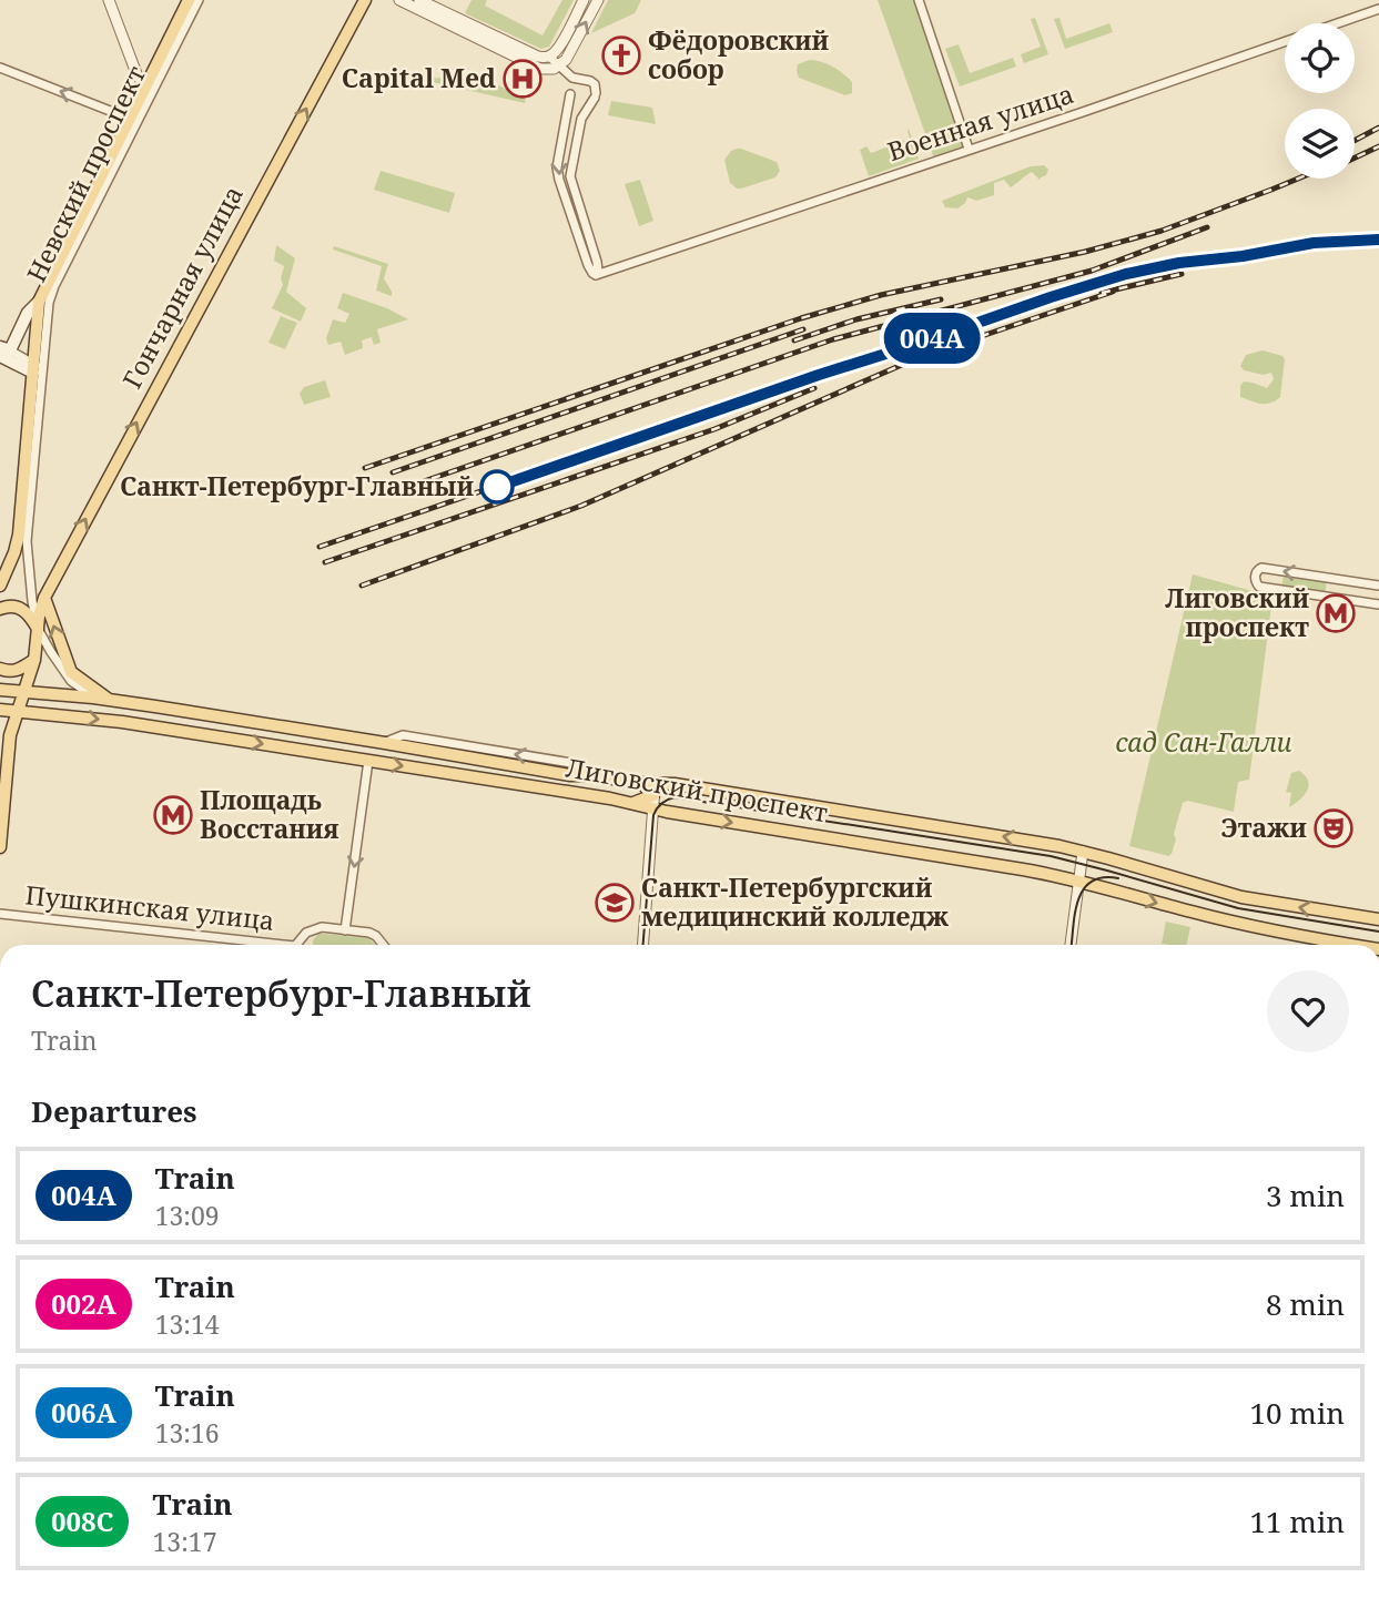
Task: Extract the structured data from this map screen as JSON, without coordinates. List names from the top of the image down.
{
  "streets": {
    "main road": ["Невский проспект", "Гончарная улица", "Лиговский проспект"],
    "street": ["Военная улица", "Пушкинская улица"]
  },
  "crossings": [
    ["Невский проспект", "Лиговский проспект"]
  ],
  "one_way": ["Гончарная улица"],
  "parks": ["сад Сан-Галли"],
  "places": {
    "church": ["Фёдоровский собор"],
    "hospital": ["Capital Med"],
    "other": ["Санкт-Петербург-Главный"],
    "metro station": ["Лиговский проспект", "Площадь Восстания"],
    "theatre": ["Этажи"],
    "school or university": ["Санкт-Петербургский медицинский колледж"]
  },
  "page": {
    "on_map": "004А",
    "heading": [
      ["Санкт-Петербург-Главный", "Train"],
      "Departures"
    ],
    "list": [
      {
        "mark": "004А",
        "name": "Train",
        "note": "13:09",
        "value": "3 min"
      },
      {
        "mark": "002А",
        "name": "Train",
        "note": "13:14",
        "value": "8 min"
      },
      {
        "mark": "006А",
        "name": "Train",
        "note": "13:16",
        "value": "10 min"
      },
      {
        "mark": "008С",
        "name": "Train",
        "note": "13:17",
        "value": "11 min"
      }
    ]
  }
}
